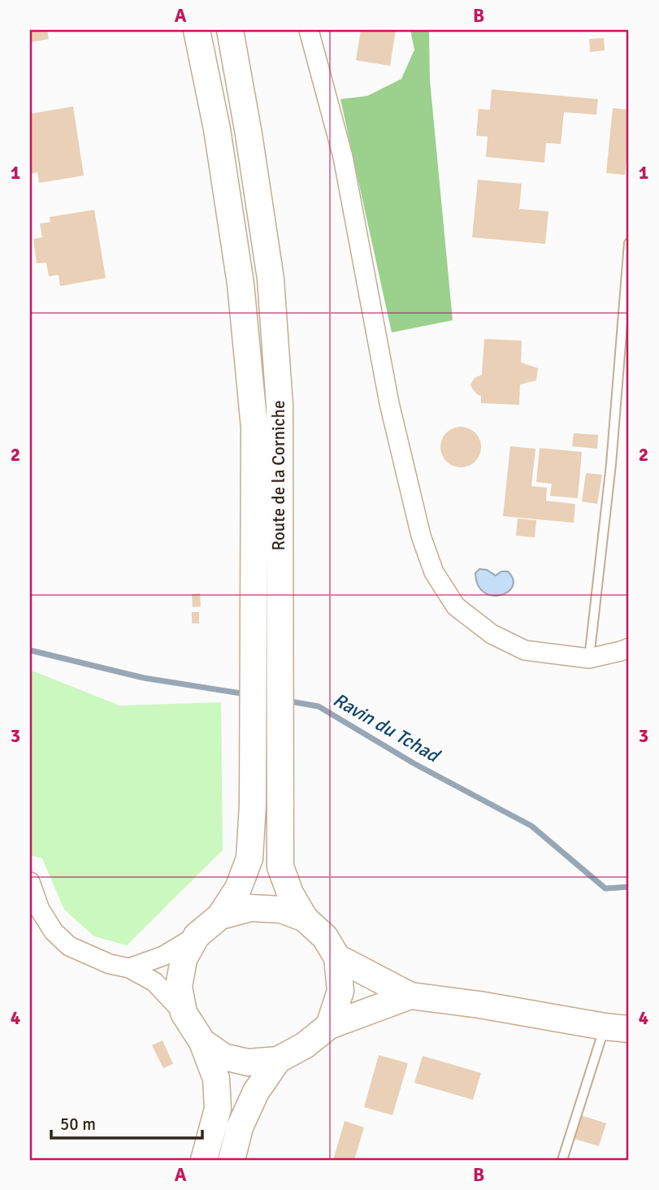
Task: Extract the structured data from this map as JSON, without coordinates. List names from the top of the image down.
{
  "streets": {
    "main road": ["Route de la Corniche"]
  },
  "water": ["Ravin du Tchad"],
  "scale_bar": "50 m",
  "grid": {
    "columns": ["A", "B"],
    "rows": [
      "1",
      "2",
      "3",
      "4"
    ]
  }
}
